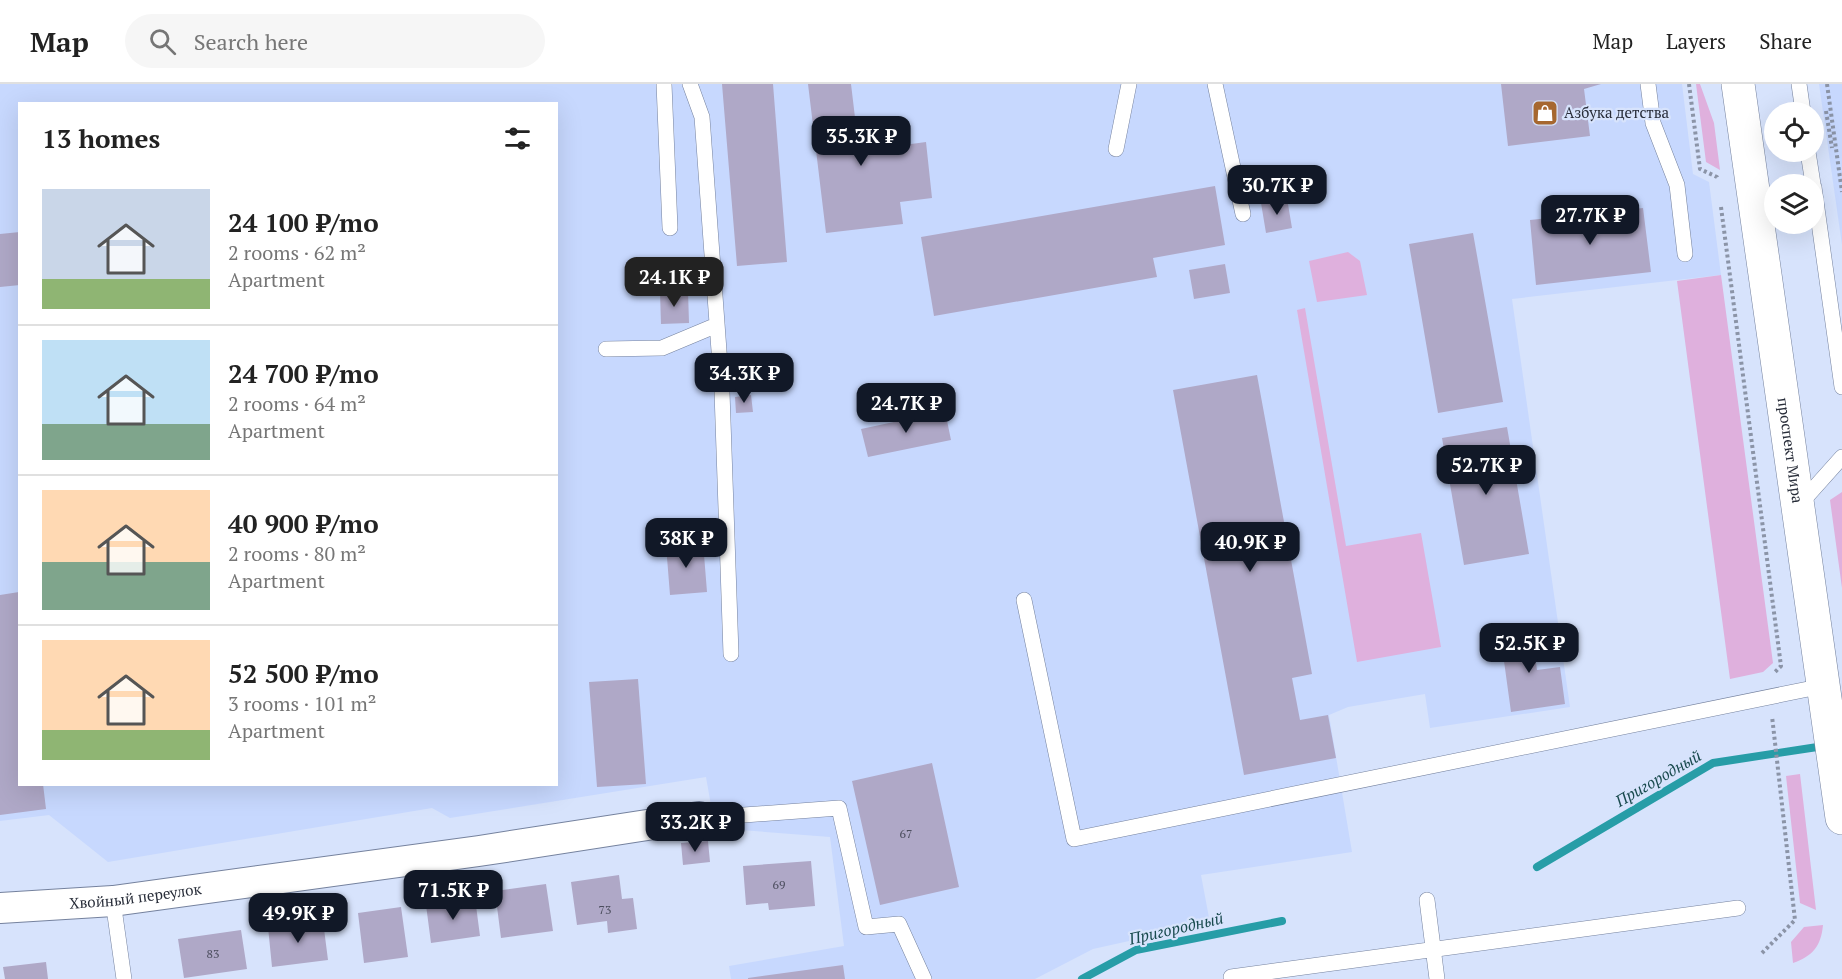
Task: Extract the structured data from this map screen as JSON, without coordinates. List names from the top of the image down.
{
  "streets": {
    "main road": ["проспект Мира"],
    "street": ["Хвойный переулок"]
  },
  "water": ["Пригородный"],
  "places": {
    "shop": ["Азбука детства"]
  },
  "house_numbers": [
    "67",
    "69",
    "73",
    "83"
  ],
  "page": {
    "header": "Map",
    "search": "Search here",
    "nav": ["Map", "Layers", "Share"],
    "heading": "13 homes",
    "price": [
      "35.3K ₽",
      "30.7K ₽",
      "27.7K ₽",
      "24.1K ₽",
      "34.3K ₽",
      "24.7K ₽",
      "52.7K ₽",
      "38K ₽",
      "40.9K ₽",
      "52.5K ₽",
      "33.2K ₽",
      "71.5K ₽",
      "49.9K ₽"
    ],
    "list": [
      {
        "name": "24 100 ₽/mo",
        "note": "2 rooms · 62 m² · Apartment"
      },
      {
        "name": "24 700 ₽/mo",
        "note": "2 rooms · 64 m² · Apartment"
      },
      {
        "name": "40 900 ₽/mo",
        "note": "2 rooms · 80 m² · Apartment"
      },
      {
        "name": "52 500 ₽/mo",
        "note": "3 rooms · 101 m² · Apartment"
      }
    ]
  }
}
